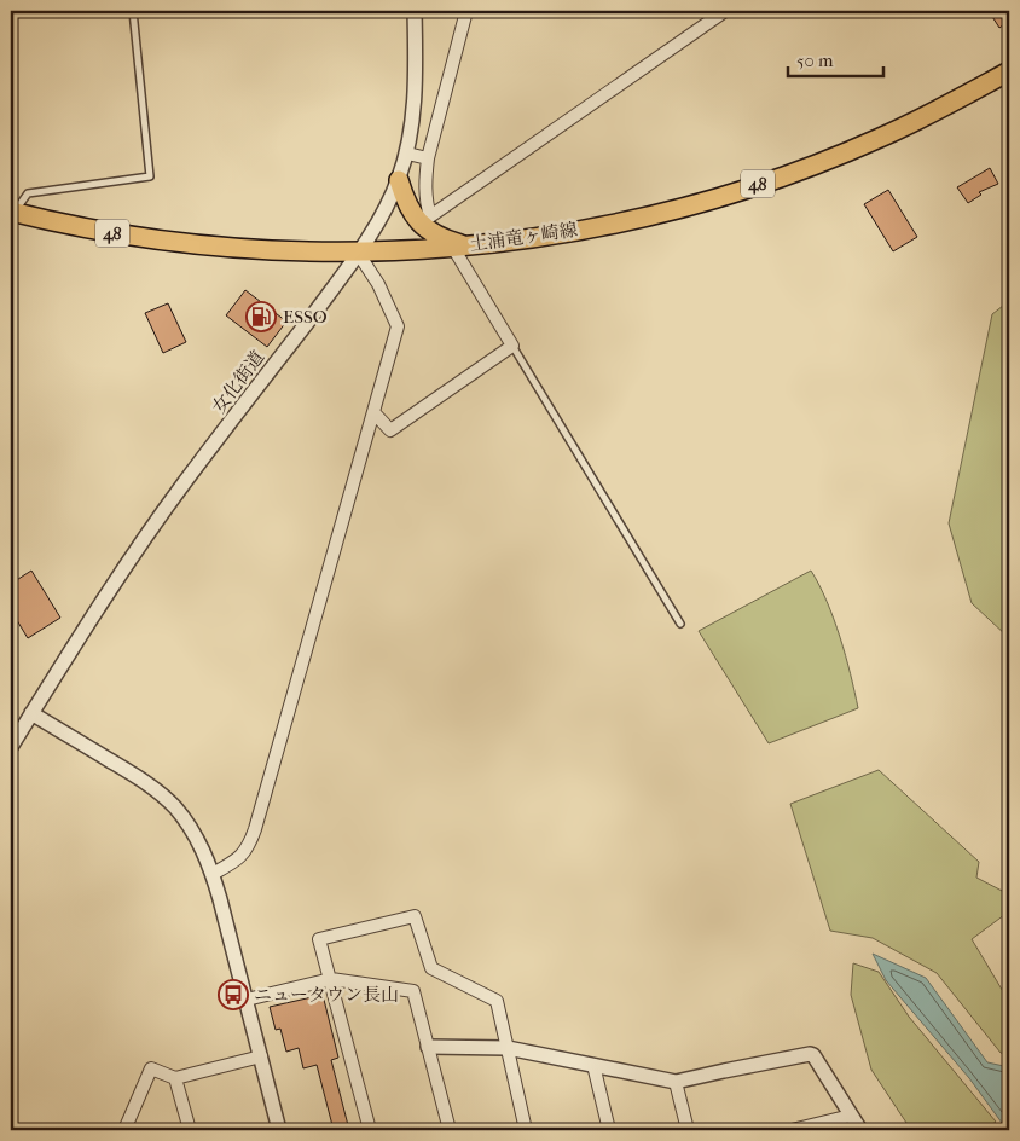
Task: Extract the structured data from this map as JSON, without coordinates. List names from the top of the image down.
{
  "streets": {
    "main road": ["48", "土浦竜ヶ崎線"],
    "street": ["女化街道"]
  },
  "crossings": [
    ["土浦竜ヶ崎線", "女化街道"]
  ],
  "places": {
    "fuel station": ["ESSO"],
    "bus stop": ["ニュータウン長山"]
  },
  "scale_bar": "50 m"
}
